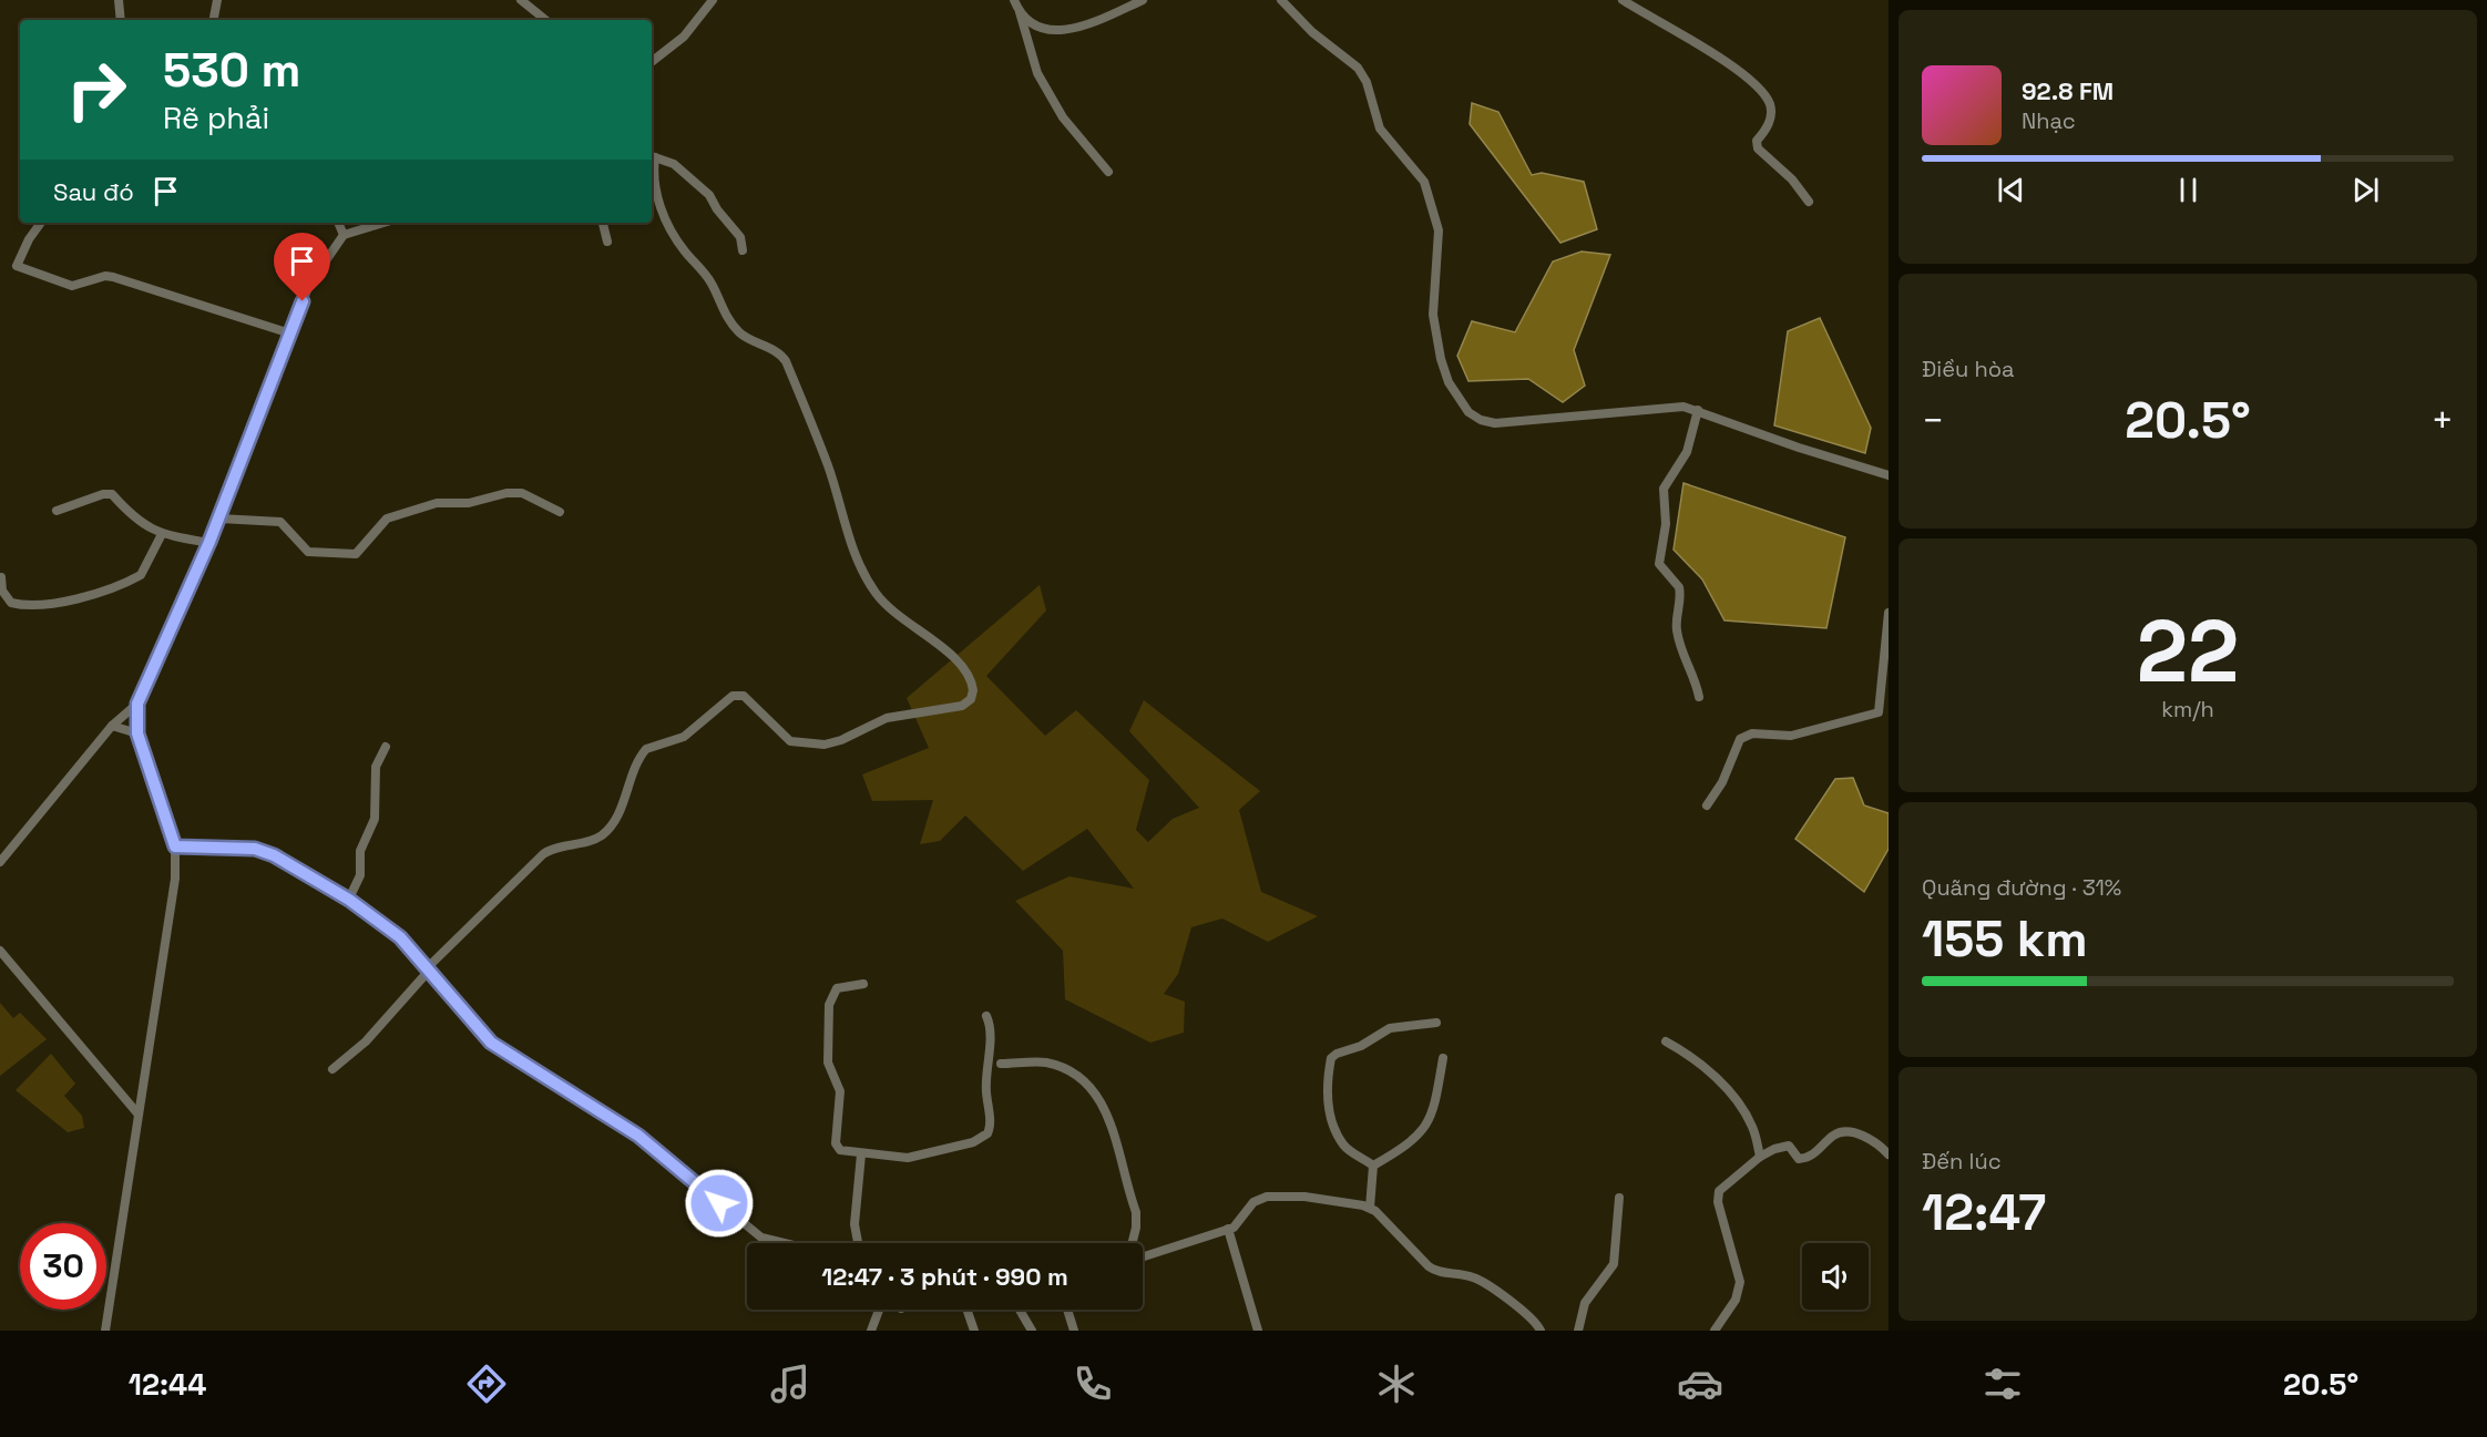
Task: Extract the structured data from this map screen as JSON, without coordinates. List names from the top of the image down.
{
  "page": {
    "turn": ["530 m", "Rẽ phải"],
    "song": ["92.8 FM", "Nhạc"],
    "then": "Sau đó",
    "tile": [
      "Điều hòa",
      ["22", "km/h"],
      ["Quãng đường · 31%", "155 km"],
      ["Đến lúc", "12:47"]
    ],
    "heat": ["−", "20.5°", "+"],
    "limit": "30",
    "trip": "12:47 · 3 phút · 990 m",
    "tabs": ["12:44", "20.5°"]
  }
}
